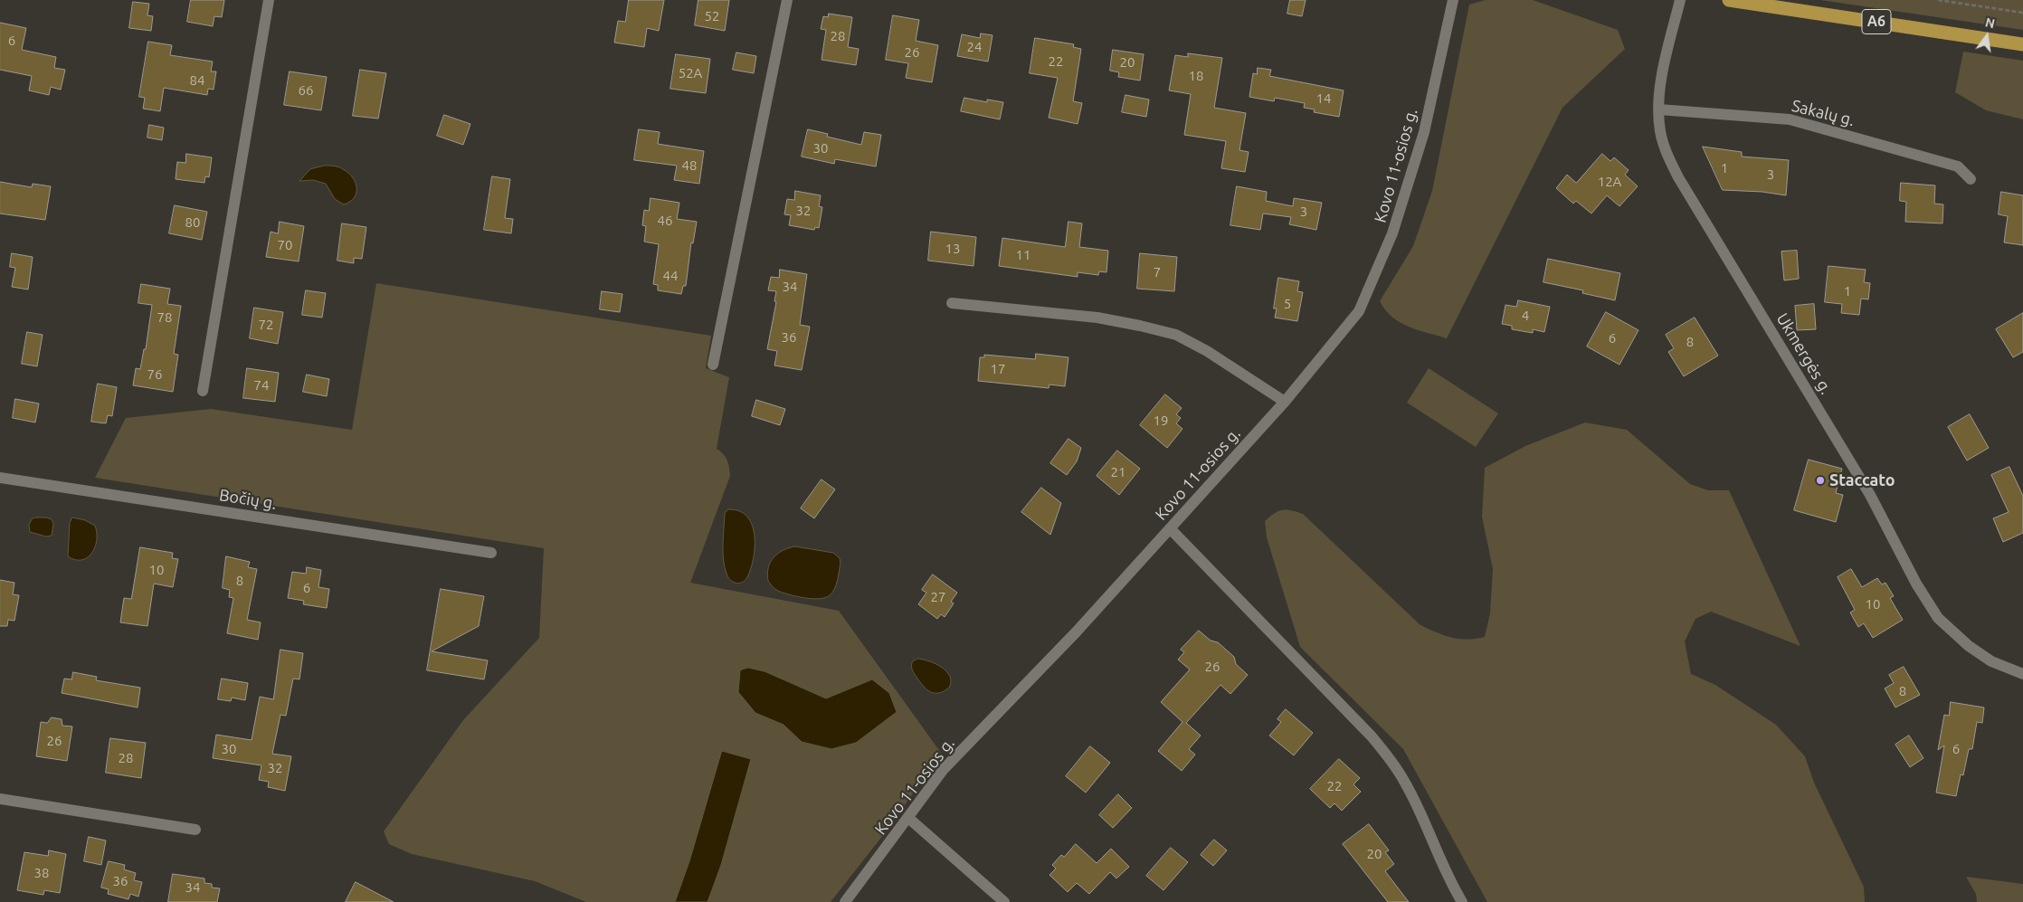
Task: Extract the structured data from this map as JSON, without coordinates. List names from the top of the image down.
{
  "streets": {
    "highway": ["A6"],
    "street": [
      "Sakalų g.",
      "Kovo 11-osios g.",
      "Ukmergės g.",
      "Bočių g."
    ]
  },
  "crossings": [
    ["Sakalų g.", "Ukmergės g."]
  ],
  "places": ["Staccato"],
  "house_numbers": [
    "52",
    "28",
    "6",
    "24",
    "26",
    "22",
    "20",
    "52A",
    "18",
    "84",
    "66",
    "14",
    "30",
    "48",
    "1",
    "3",
    "12A",
    "32",
    "3",
    "46",
    "80",
    "70",
    "13",
    "11",
    "7",
    "44",
    "34",
    "1",
    "5",
    "4",
    "78",
    "72",
    "36",
    "6",
    "8",
    "17",
    "76",
    "74",
    "19",
    "21",
    "10",
    "8",
    "6",
    "27",
    "10",
    "26",
    "8",
    "26",
    "30",
    "6",
    "28",
    "32",
    "22",
    "20",
    "38",
    "36",
    "34"
  ],
  "north": "top"
}
